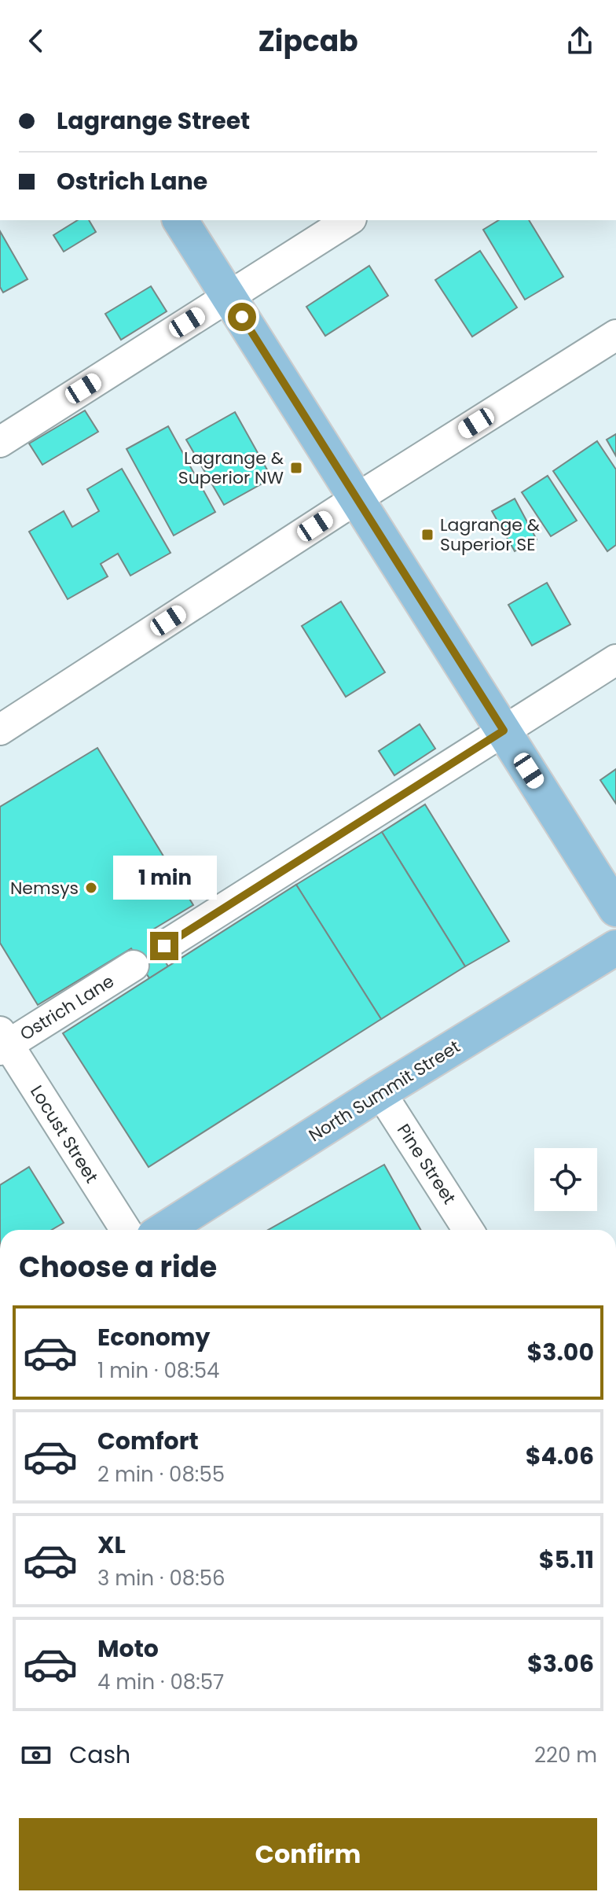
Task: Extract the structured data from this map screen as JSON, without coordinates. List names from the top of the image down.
{
  "streets": {
    "main road": ["North Summit Street"],
    "street": ["Ostrich Lane", "Locust Street", "Pine Street"]
  },
  "crossings": [
    ["Ostrich Lane", "Locust Street"],
    ["North Summit Street", "Pine Street"]
  ],
  "places": {
    "transit": ["Lagrange & Superior NW", "Lagrange & Superior SE"],
    "other": ["Nemsys"]
  },
  "page": {
    "header": "Zipcab",
    "banner": ["Lagrange Street", "Ostrich Lane"],
    "bubble": "1 min",
    "heading": "Choose a ride",
    "list": [
      {
        "name": "Economy",
        "note": "1 min · 08:54",
        "value": "$3.00"
      },
      {
        "name": "Comfort",
        "note": "2 min · 08:55",
        "value": "$4.06"
      },
      {
        "name": "XL",
        "note": "3 min · 08:56",
        "value": "$5.11"
      },
      {
        "name": "Moto",
        "note": "4 min · 08:57",
        "value": "$3.06"
      }
    ],
    "pay": ["Cash", "220 m"],
    "buttons": "Confirm"
  }
}
